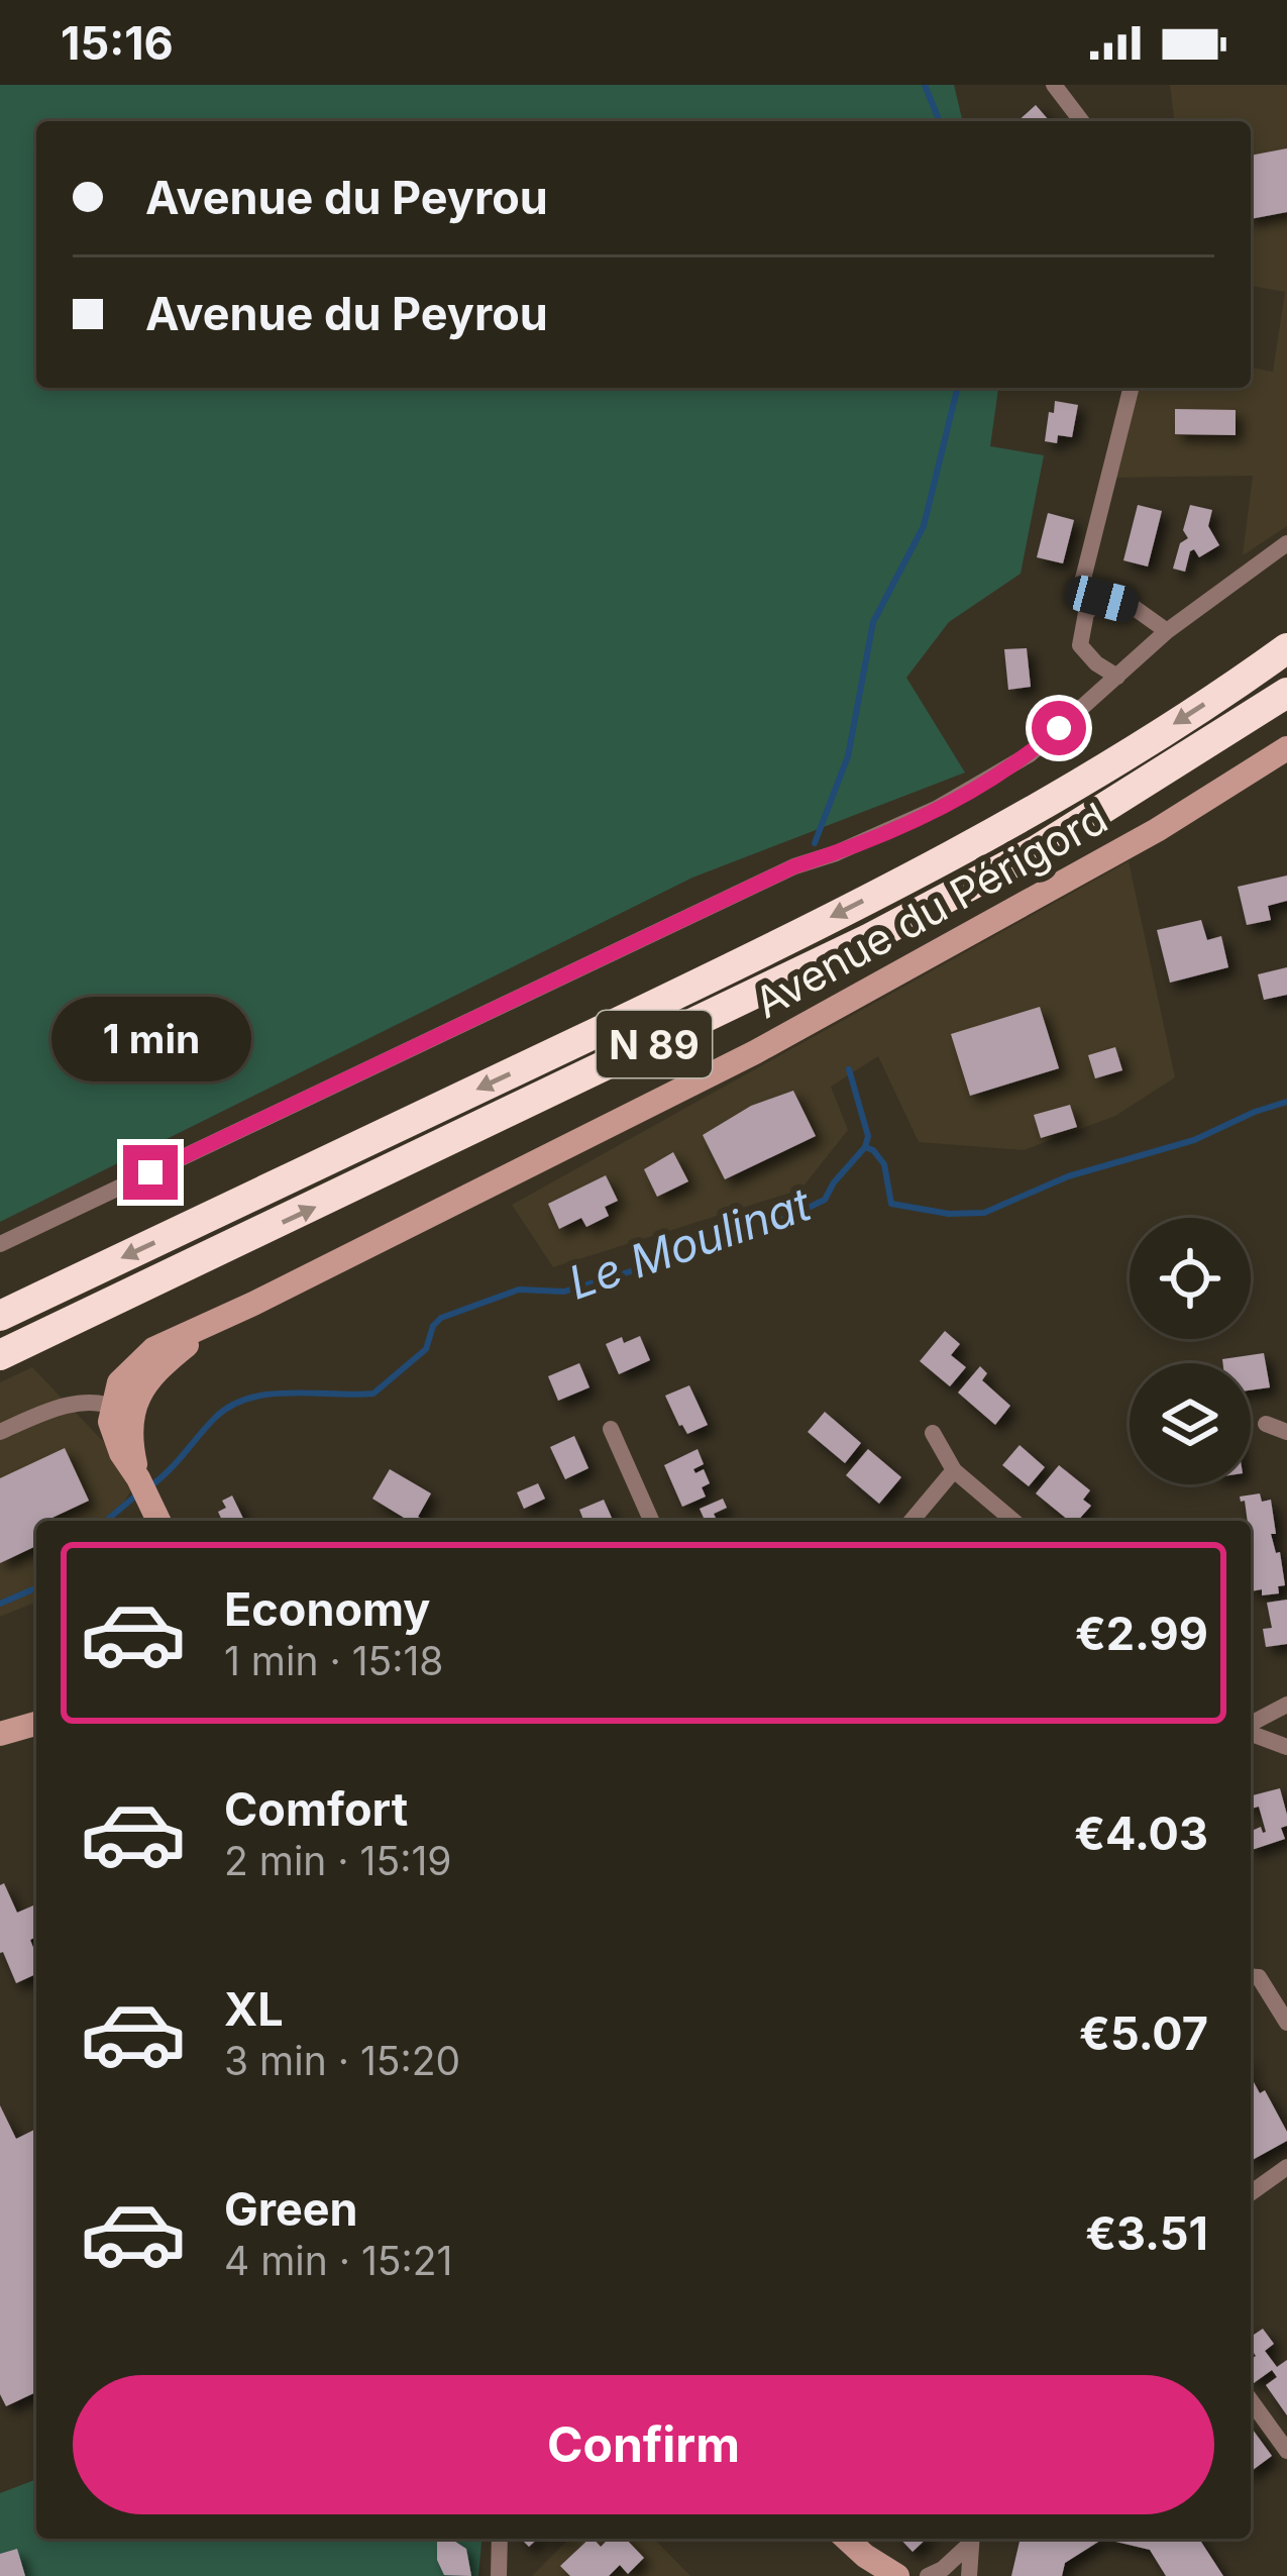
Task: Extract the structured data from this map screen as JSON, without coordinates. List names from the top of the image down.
{
  "streets": {
    "highway": ["N 89"],
    "street": ["Avenue du Périgord"]
  },
  "water": ["Le Moulinat"],
  "page": {
    "status": "15:16",
    "banner": ["Avenue du Peyrou", "Avenue du Peyrou"],
    "bubble": "1 min",
    "list": [
      {
        "name": "Economy",
        "note": "1 min · 15:18",
        "value": "€2.99"
      },
      {
        "name": "Comfort",
        "note": "2 min · 15:19",
        "value": "€4.03"
      },
      {
        "name": "XL",
        "note": "3 min · 15:20",
        "value": "€5.07"
      },
      {
        "name": "Green",
        "note": "4 min · 15:21",
        "value": "€3.51"
      }
    ],
    "buttons": "Confirm"
  }
}
